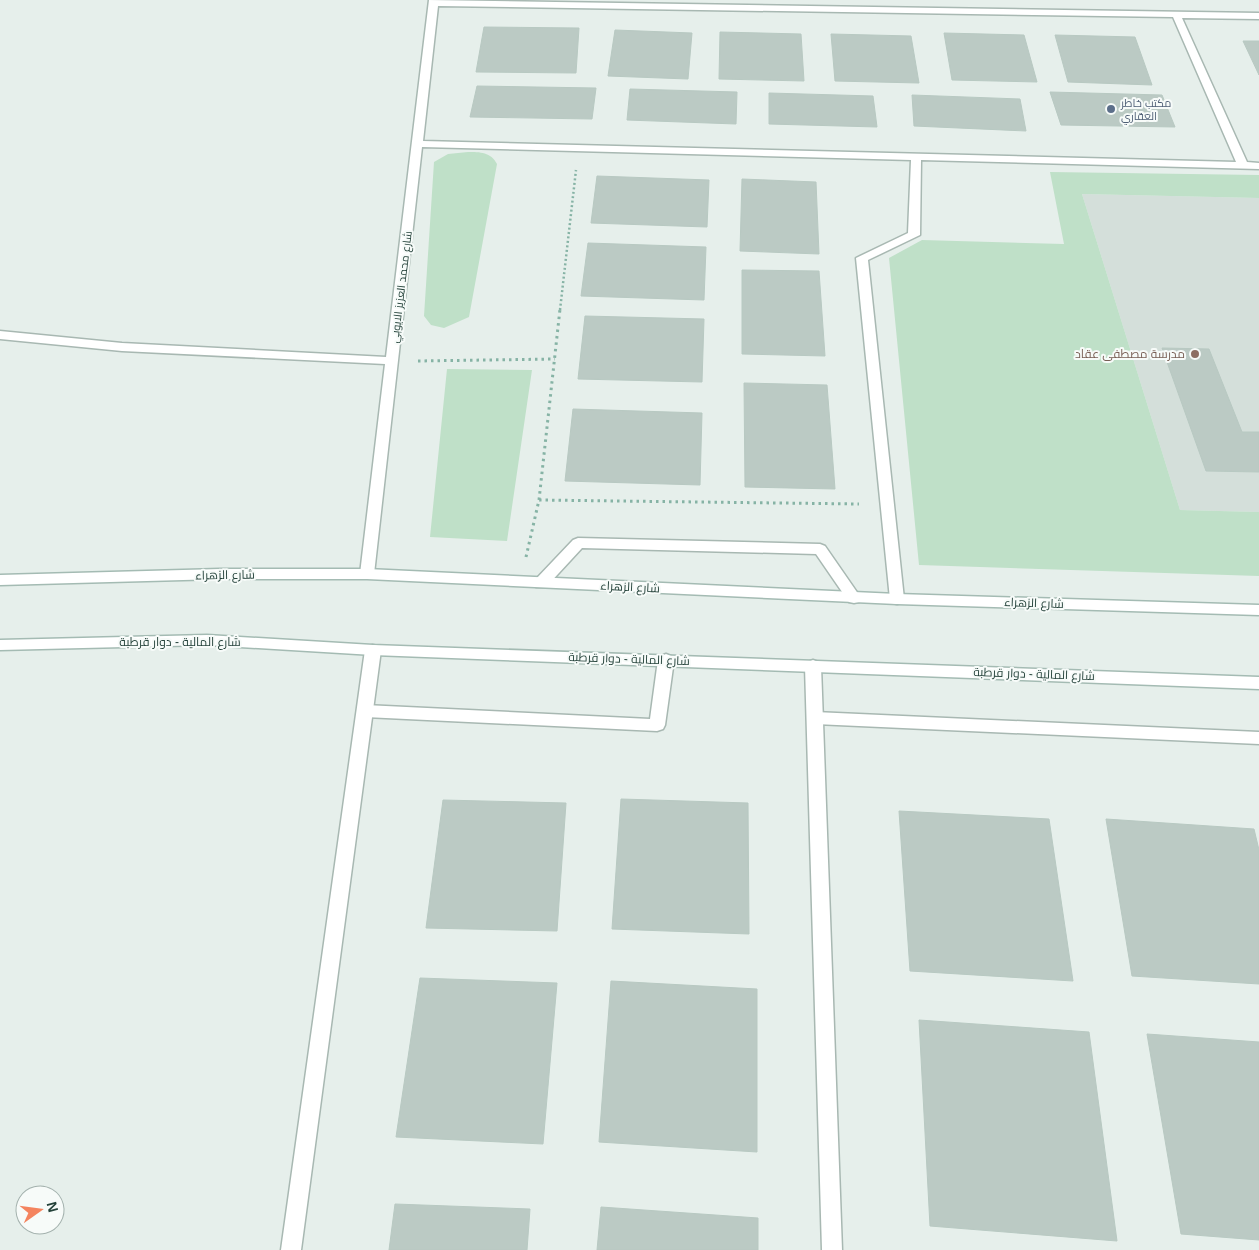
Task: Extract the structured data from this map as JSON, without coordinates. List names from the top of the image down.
{
  "streets": {
    "street": ["شارع محمد العزيز الايوبي", "شارع الزهراء", "شارع المالية - دوار قرطبة"]
  },
  "crossings": [
    ["شارع محمد العزيز الايوبي", "شارع الزهراء"]
  ],
  "places": ["مكتب خاطر العقاري", "مدرسة مصطفى عقاد"],
  "north": "right"
}
